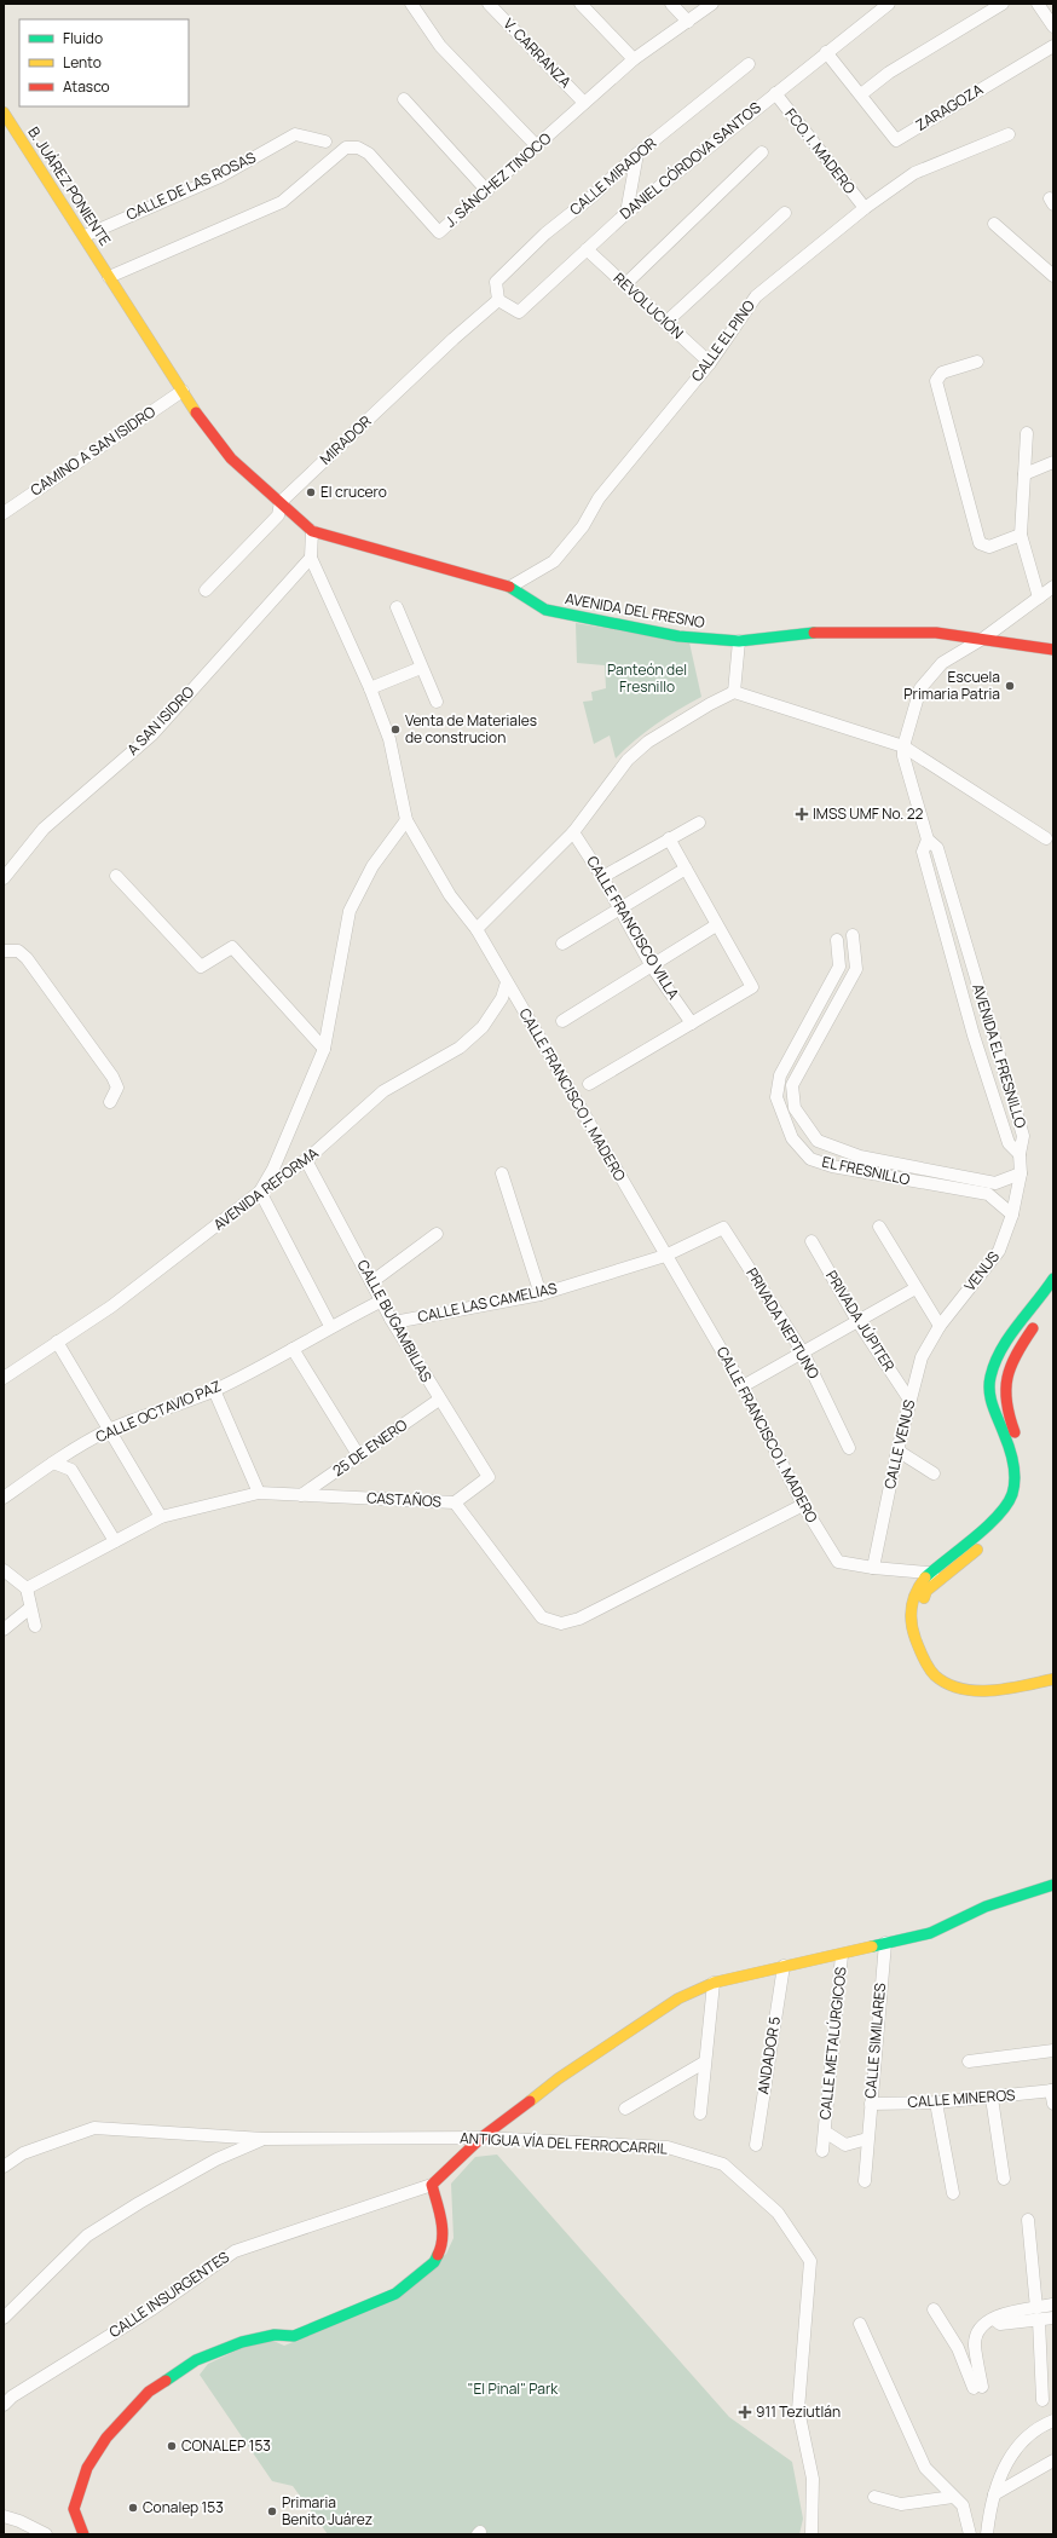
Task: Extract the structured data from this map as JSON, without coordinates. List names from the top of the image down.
{
  "streets": {
    "street": [
      "V. CARRANZA",
      "ZARAGOZA",
      "FCO. I. MADERO",
      "DANIEL CÓRDOVA SANTOS",
      "CALLE MIRADOR",
      "J. SÁNCHEZ TINOCO",
      "B. JUÁREZ PONIENTE",
      "CALLE DE LAS ROSAS",
      "REVOLUCIÓN",
      "CALLE EL PINO",
      "MIRADOR",
      "CAMINO A SAN ISIDRO",
      "AVENIDA DEL FRESNO",
      "A SAN ISIDRO",
      "CALLE FRANCISCO VILLA",
      "AVENIDA EL FRESNILLO",
      "CALLE FRANCISCO I. MADERO",
      "EL FRESNILLO",
      "AVENIDA REFORMA",
      "VENUS",
      "CALLE LAS CAMELIAS",
      "CALLE BUGAMBILIAS",
      "PRIVADA JÚPITER",
      "PRIVADA NEPTUNO",
      "CALLE OCTAVIO PAZ",
      "CALLE VENUS",
      "25 DE ENERO",
      "CASTAÑOS",
      "CALLE SIMILARES",
      "CALLE METALÚRGICOS",
      "ANDADOR 5",
      "CALLE MINEROS",
      "ANTIGUA VÍA DEL FERROCARRIL",
      "CALLE INSURGENTES"
    ]
  },
  "crossings": [
    ["V. CARRANZA", "J. SÁNCHEZ TINOCO"],
    ["ZARAGOZA", "DANIEL CÓRDOVA SANTOS"],
    ["FCO. I. MADERO", "DANIEL CÓRDOVA SANTOS"],
    ["FCO. I. MADERO", "CALLE EL PINO"],
    ["DANIEL CÓRDOVA SANTOS", "CALLE MIRADOR"],
    ["DANIEL CÓRDOVA SANTOS", "REVOLUCIÓN"],
    ["DANIEL CÓRDOVA SANTOS", "MIRADOR"],
    ["CALLE MIRADOR", "MIRADOR"],
    ["J. SÁNCHEZ TINOCO", "B. JUÁREZ PONIENTE"],
    ["B. JUÁREZ PONIENTE", "CALLE DE LAS ROSAS"],
    ["B. JUÁREZ PONIENTE", "MIRADOR"],
    ["B. JUÁREZ PONIENTE", "CAMINO A SAN ISIDRO"],
    ["B. JUÁREZ PONIENTE", "AVENIDA DEL FRESNO"],
    ["B. JUÁREZ PONIENTE", "CALLE FRANCISCO I. MADERO"],
    ["REVOLUCIÓN", "CALLE EL PINO"],
    ["CALLE EL PINO", "AVENIDA DEL FRESNO"],
    ["AVENIDA DEL FRESNO", "CALLE FRANCISCO I. MADERO"],
    ["A SAN ISIDRO", "CALLE FRANCISCO I. MADERO"],
    ["AVENIDA EL FRESNILLO", "VENUS"],
    ["CALLE FRANCISCO I. MADERO", "AVENIDA REFORMA"],
    ["CALLE FRANCISCO I. MADERO", "CALLE LAS CAMELIAS"],
    ["CALLE FRANCISCO I. MADERO", "CALLE VENUS"],
    ["CALLE FRANCISCO I. MADERO", "CASTAÑOS"],
    ["AVENIDA REFORMA", "CALLE BUGAMBILIAS"],
    ["VENUS", "CALLE VENUS"],
    ["CALLE LAS CAMELIAS", "CALLE BUGAMBILIAS"],
    ["CALLE LAS CAMELIAS", "PRIVADA NEPTUNO"],
    ["CALLE BUGAMBILIAS", "CALLE OCTAVIO PAZ"],
    ["CALLE BUGAMBILIAS", "25 DE ENERO"],
    ["CALLE BUGAMBILIAS", "CASTAÑOS"],
    ["PRIVADA JÚPITER", "CALLE VENUS"],
    ["25 DE ENERO", "CASTAÑOS"],
    ["CALLE SIMILARES", "CALLE MINEROS"]
  ],
  "parks": ["Panteón del Fresnillo", "\"El Pinal\" Park"],
  "places": {
    "other": [
      "El crucero",
      "Escuela Primaria Patria",
      "Venta de Materiales de construcion",
      "CONALEP 153",
      "Conalep 153",
      "Primaria Benito Juárez"
    ],
    "health": ["IMSS UMF No. 22", "911 Teziutlán"]
  },
  "legend": ["Fluido", "Lento", "Atasco"]
}
